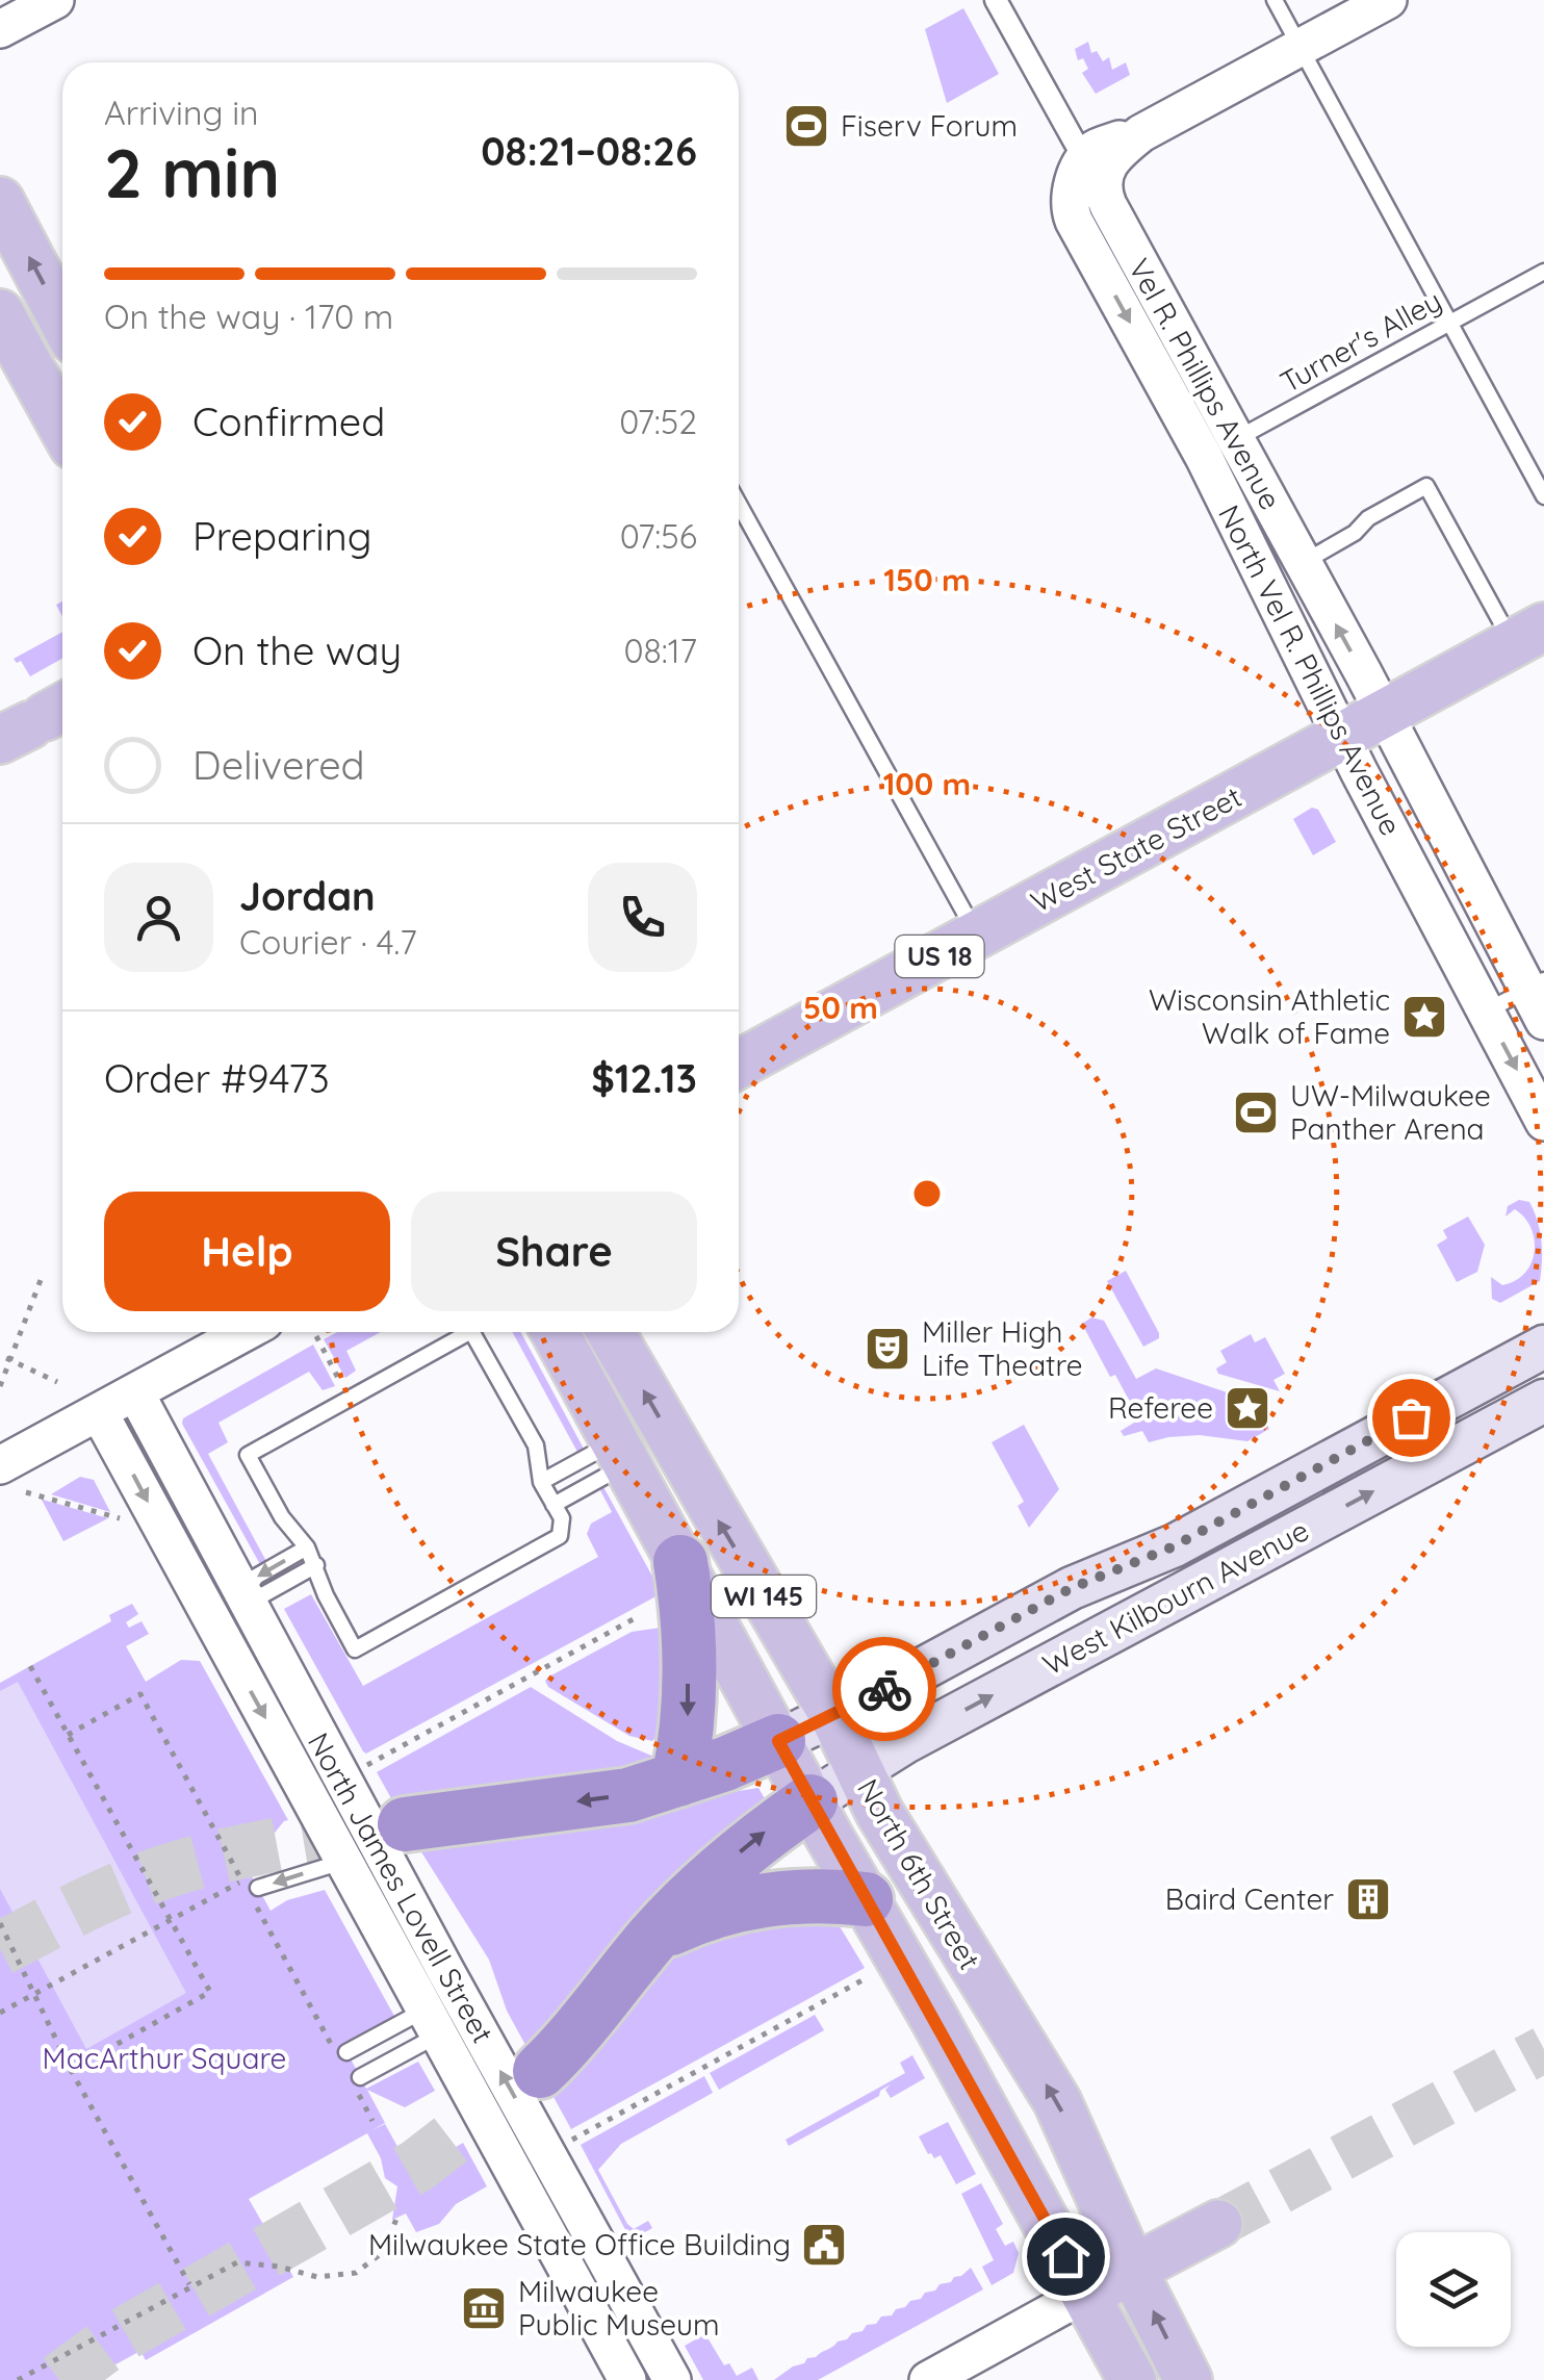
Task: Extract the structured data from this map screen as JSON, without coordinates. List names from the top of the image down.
{
  "streets": {
    "main road": [
      "West State Street",
      "US 18",
      "WI 145",
      "West Kilbourn Avenue",
      "North 6th Street"
    ],
    "street": ["Vel R. Phillips Avenue", "North Vel R. Phillips Avenue", "North James Lovell Street"],
    "lane": ["Turner's Alley"]
  },
  "crossings": [
    ["Turner's Alley", "Vel R. Phillips Avenue"],
    ["Turner's Alley", "North Vel R. Phillips Avenue"],
    ["Vel R. Phillips Avenue", "North Vel R. Phillips Avenue"],
    ["North Vel R. Phillips Avenue", "West State Street"],
    ["West Kilbourn Avenue", "North 6th Street"]
  ],
  "parks": ["MacArthur Square"],
  "places": {
    "sports": ["Fiserv Forum", "UW-Milwaukee Panther Arena"],
    "place": ["Wisconsin Athletic Walk of Fame", "Referee"],
    "theatre": ["Miller High Life Theatre"],
    "building": ["Baird Center"],
    "public building": ["Milwaukee State Office Building"],
    "museum": ["Milwaukee Public Museum"]
  },
  "page": {
    "heading": ["2 min", "Arriving in", "08:21–08:26"],
    "panel": [
      "Jordan",
      "Courier · 4.7",
      "Order #9473",
      "$12.13"
    ],
    "bar": "On the way · 170 m",
    "list": [
      ["Confirmed", "07:52"],
      ["Preparing", "07:56"],
      ["On the way", "08:17"],
      "Delivered"
    ],
    "buttons": ["Help", "Share"]
  },
  "rings": ["150 m", "100 m", "50 m"]
}
